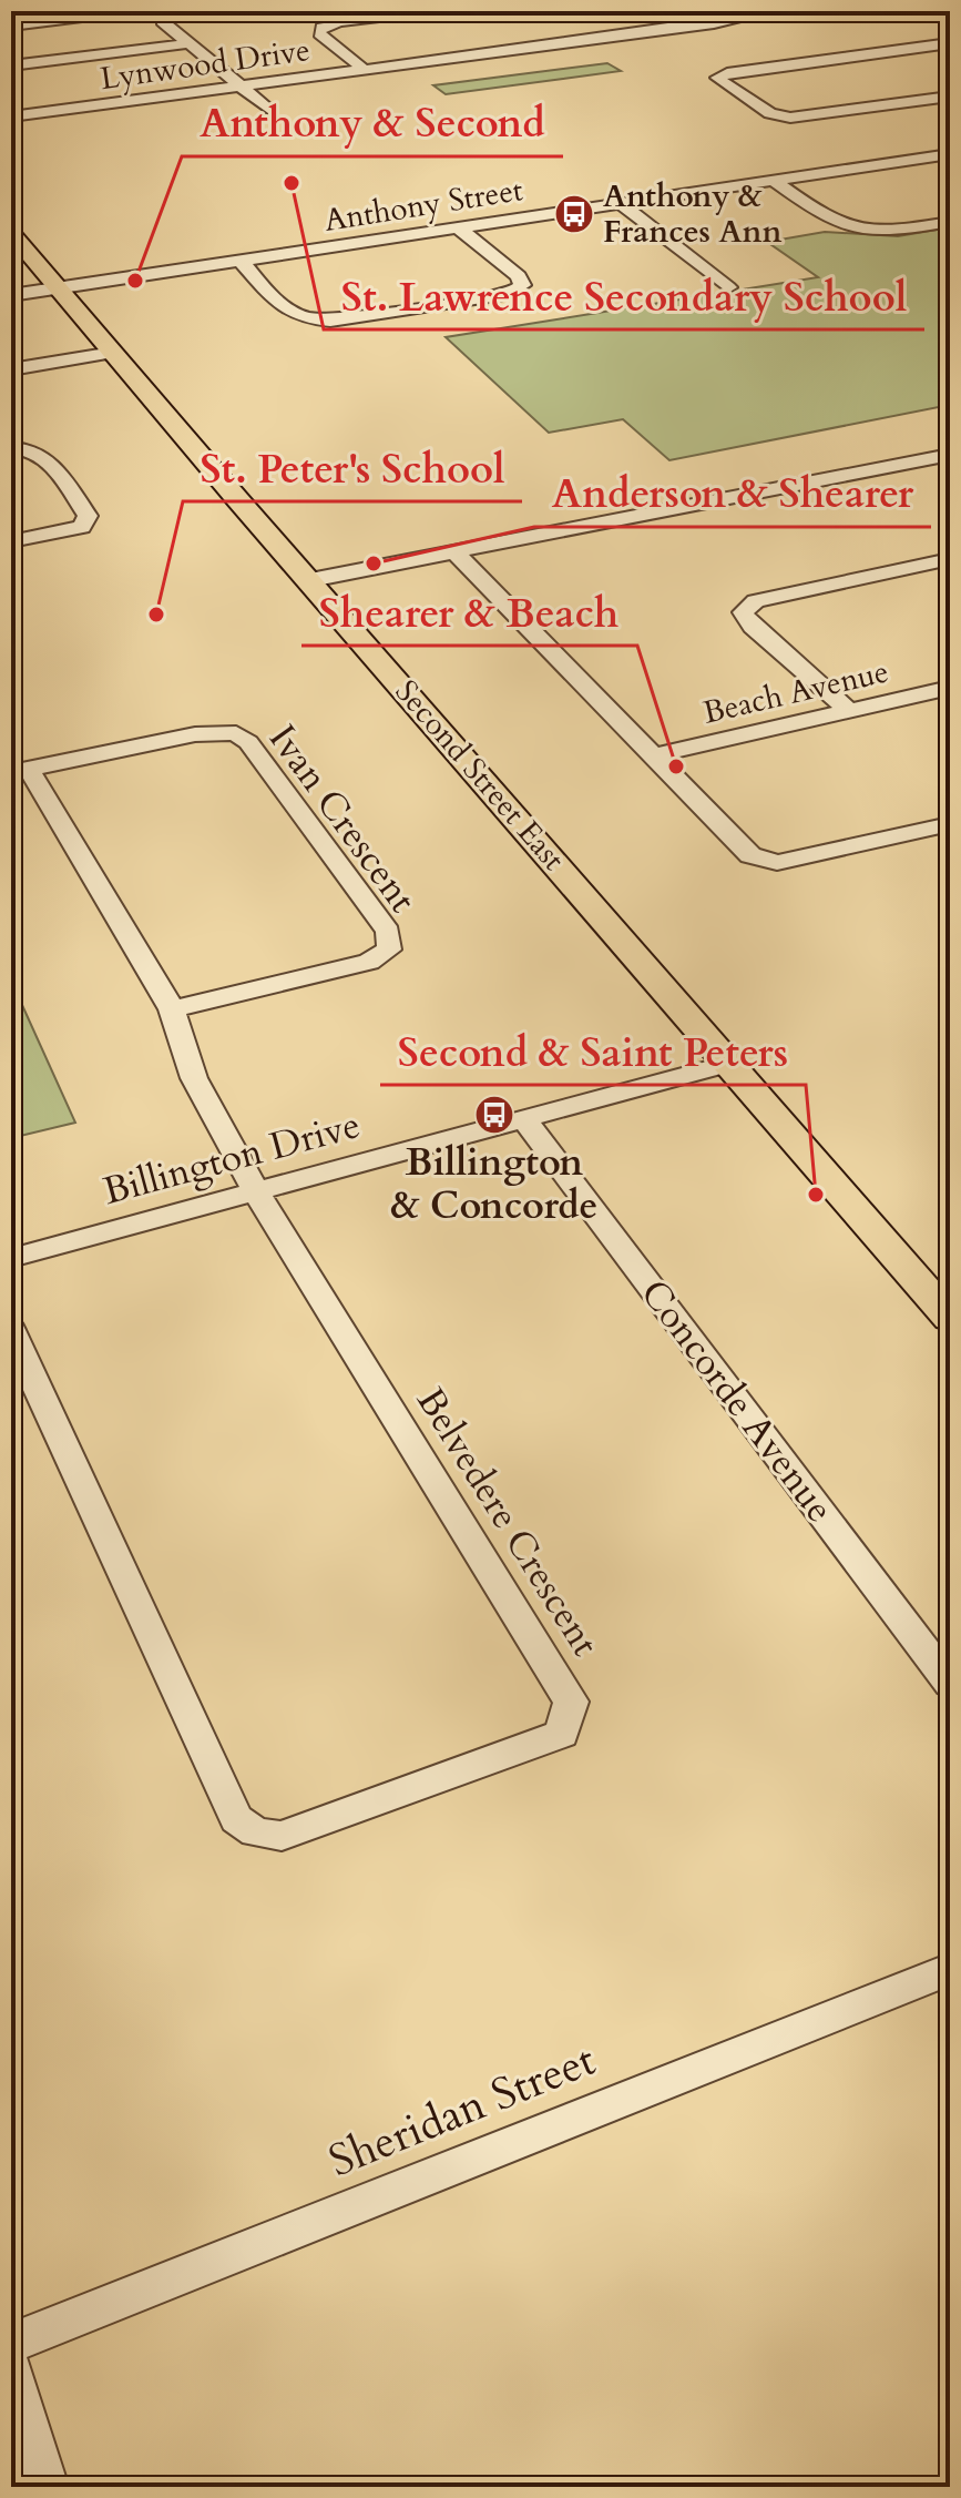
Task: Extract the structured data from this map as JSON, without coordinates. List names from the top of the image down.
{
  "streets": {
    "main road": ["Second Street East"],
    "street": [
      "Lynwood Drive",
      "Anthony Street",
      "Beach Avenue",
      "Ivan Crescent",
      "Billington Drive",
      "Concorde Avenue",
      "Belvedere Crescent",
      "Sheridan Street"
    ]
  },
  "crossings": [
    ["Anthony Street", "Second Street East"],
    ["Second Street East", "Billington Drive"],
    ["Ivan Crescent", "Belvedere Crescent"],
    ["Billington Drive", "Concorde Avenue"],
    ["Billington Drive", "Belvedere Crescent"]
  ],
  "places": {
    "other": [
      "St. Lawrence Secondary School",
      "Anthony & Second",
      "Anderson & Shearer",
      "St. Peter's School",
      "Shearer & Beach",
      "Second & Saint Peters"
    ],
    "bus stop": ["Anthony & Frances Ann", "Billington & Concorde"]
  }
}
